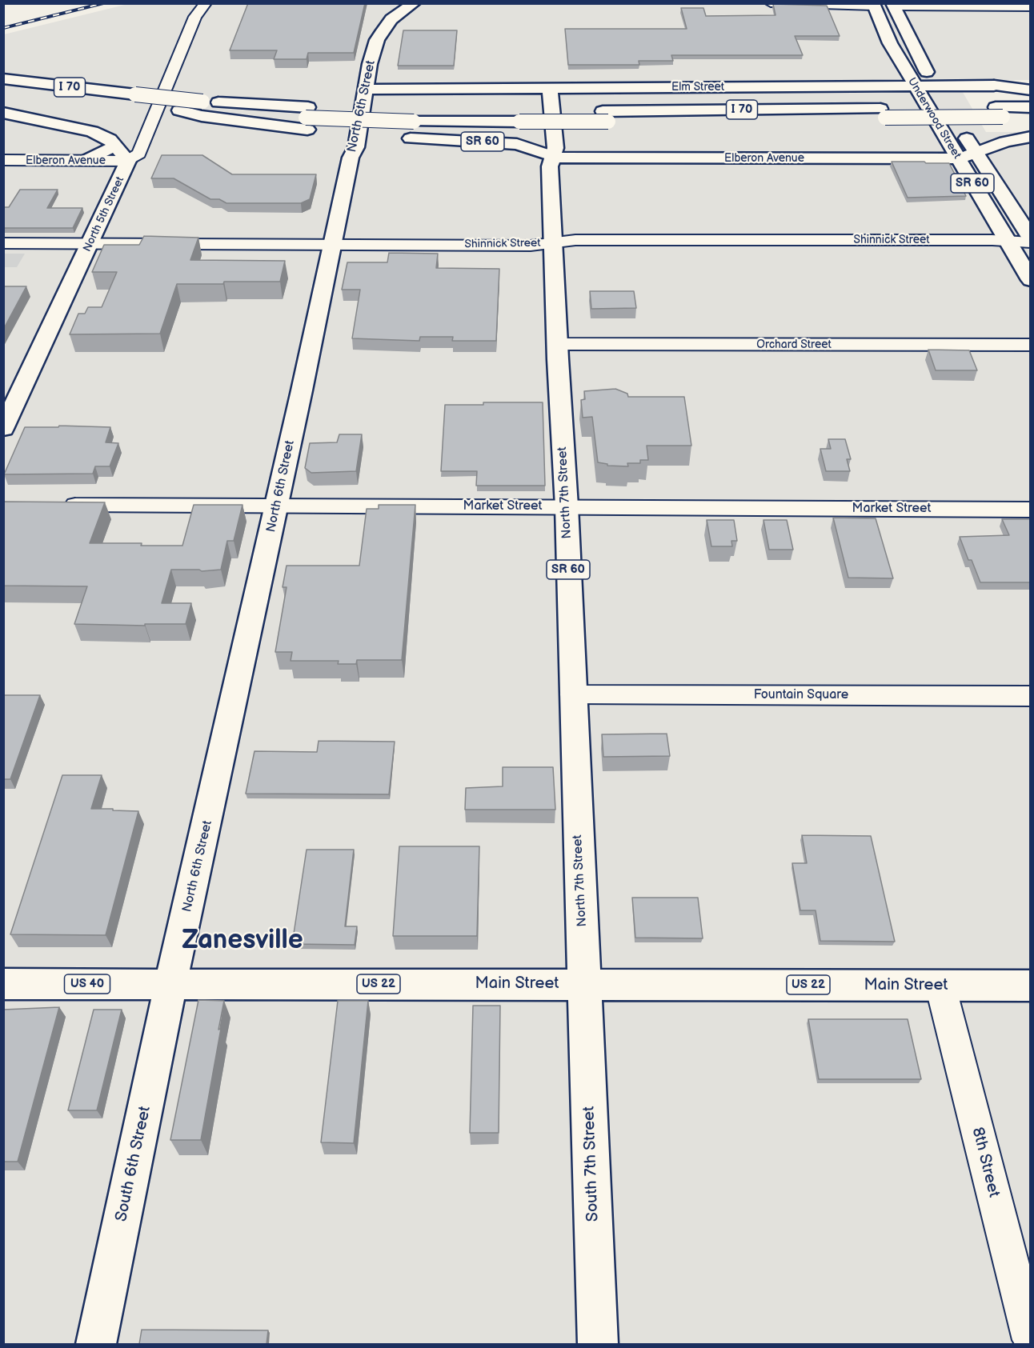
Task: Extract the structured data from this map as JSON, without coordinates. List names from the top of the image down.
{
  "streets": {
    "main road": [
      "I 70",
      "Elm Street",
      "North 6th Street",
      "Underwood Street",
      "SR 60",
      "Elberon Avenue",
      "North 5th Street",
      "North 7th Street",
      "US 40",
      "US 22",
      "Main Street",
      "South 6th Street",
      "South 7th Street"
    ],
    "street": [
      "Shinnick Street",
      "Orchard Street",
      "Market Street",
      "Fountain Square",
      "8th Street"
    ]
  },
  "crossings": [
    ["Elm Street", "North 6th Street"],
    ["Elm Street", "Underwood Street"],
    ["Elm Street", "North 7th Street"],
    ["North 6th Street", "Shinnick Street"],
    ["North 6th Street", "Market Street"],
    ["North 6th Street", "Main Street"],
    ["North 6th Street", "South 6th Street"],
    ["Underwood Street", "Elberon Avenue"],
    ["Underwood Street", "Shinnick Street"],
    ["SR 60", "Elberon Avenue"],
    ["SR 60", "North 7th Street"],
    ["Elberon Avenue", "North 5th Street"],
    ["Elberon Avenue", "North 7th Street"],
    ["North 5th Street", "Shinnick Street"],
    ["Shinnick Street", "North 7th Street"],
    ["Orchard Street", "North 7th Street"],
    ["North 7th Street", "Market Street"],
    ["North 7th Street", "Fountain Square"],
    ["North 7th Street", "Main Street"],
    ["North 7th Street", "South 7th Street"],
    ["Main Street", "8th Street"],
    ["Main Street", "South 6th Street"],
    ["Main Street", "South 7th Street"]
  ],
  "districts": ["Zanesville"]
}
